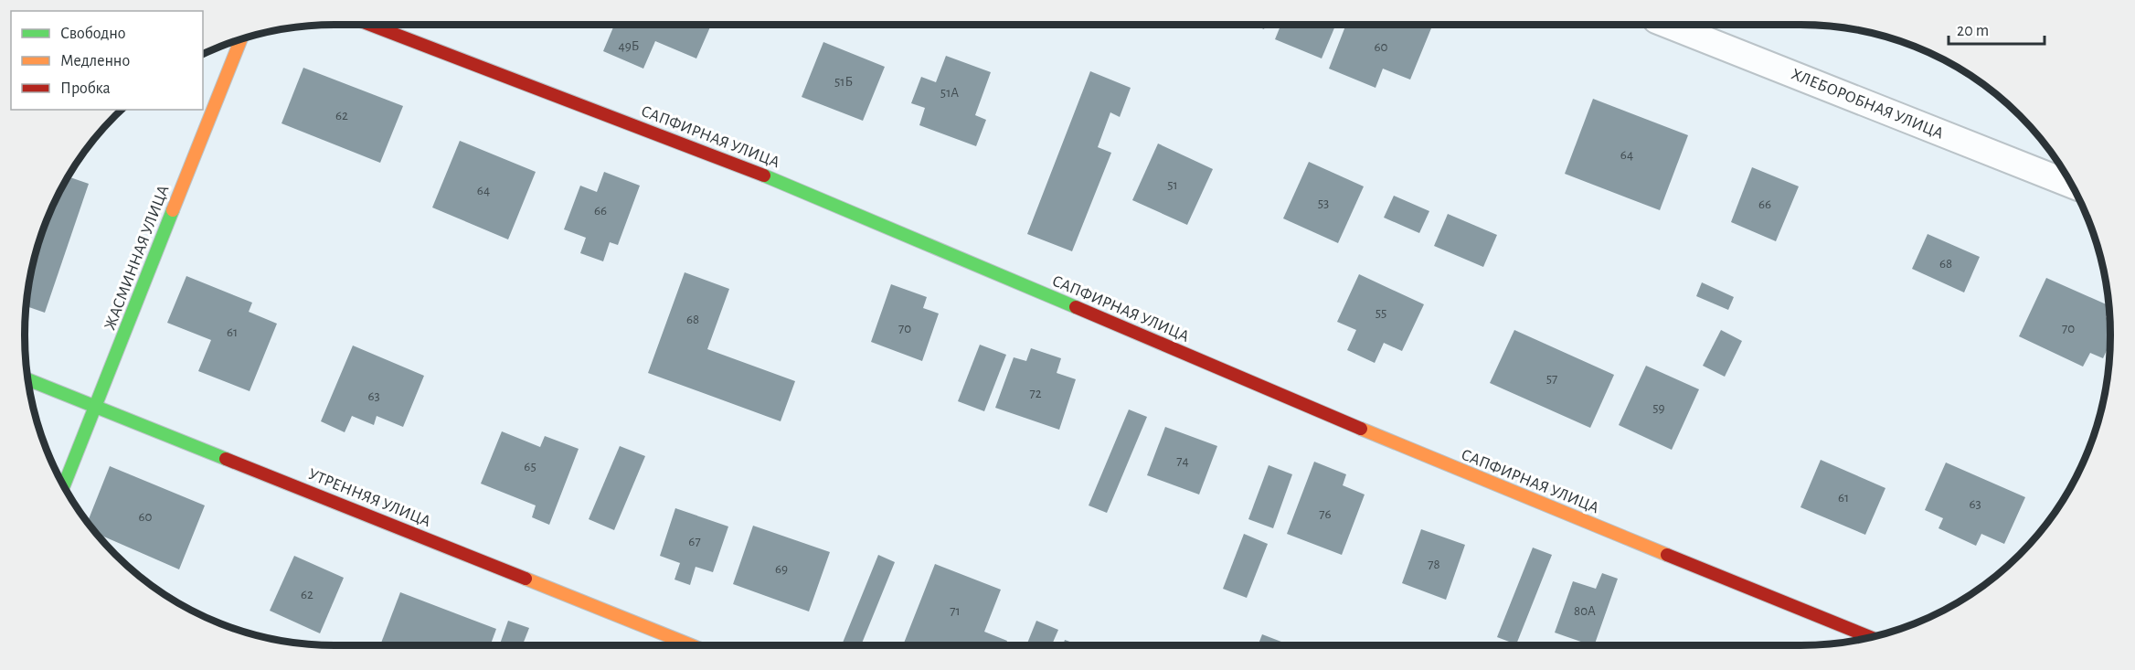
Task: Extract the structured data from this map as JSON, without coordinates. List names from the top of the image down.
{
  "streets": {
    "street": [
      "ХЛЕБОРОБНАЯ УЛИЦА",
      "САПФИРНАЯ УЛИЦА",
      "ЖАСМИННАЯ УЛИЦА",
      "УТРЕННЯЯ УЛИЦА"
    ]
  },
  "crossings": [
    ["ЖАСМИННАЯ УЛИЦА", "УТРЕННЯЯ УЛИЦА"]
  ],
  "house_numbers": [
    "49Б",
    "60",
    "51Б",
    "51А",
    "62",
    "64",
    "51",
    "64",
    "53",
    "66",
    "66",
    "68",
    "55",
    "68",
    "70",
    "70",
    "61",
    "57",
    "72",
    "63",
    "59",
    "74",
    "65",
    "61",
    "63",
    "76",
    "60",
    "67",
    "78",
    "69",
    "62",
    "71",
    "80А"
  ],
  "legend": ["Свободно", "Медленно", "Пробка"],
  "scale_bar": "20 m"
}
